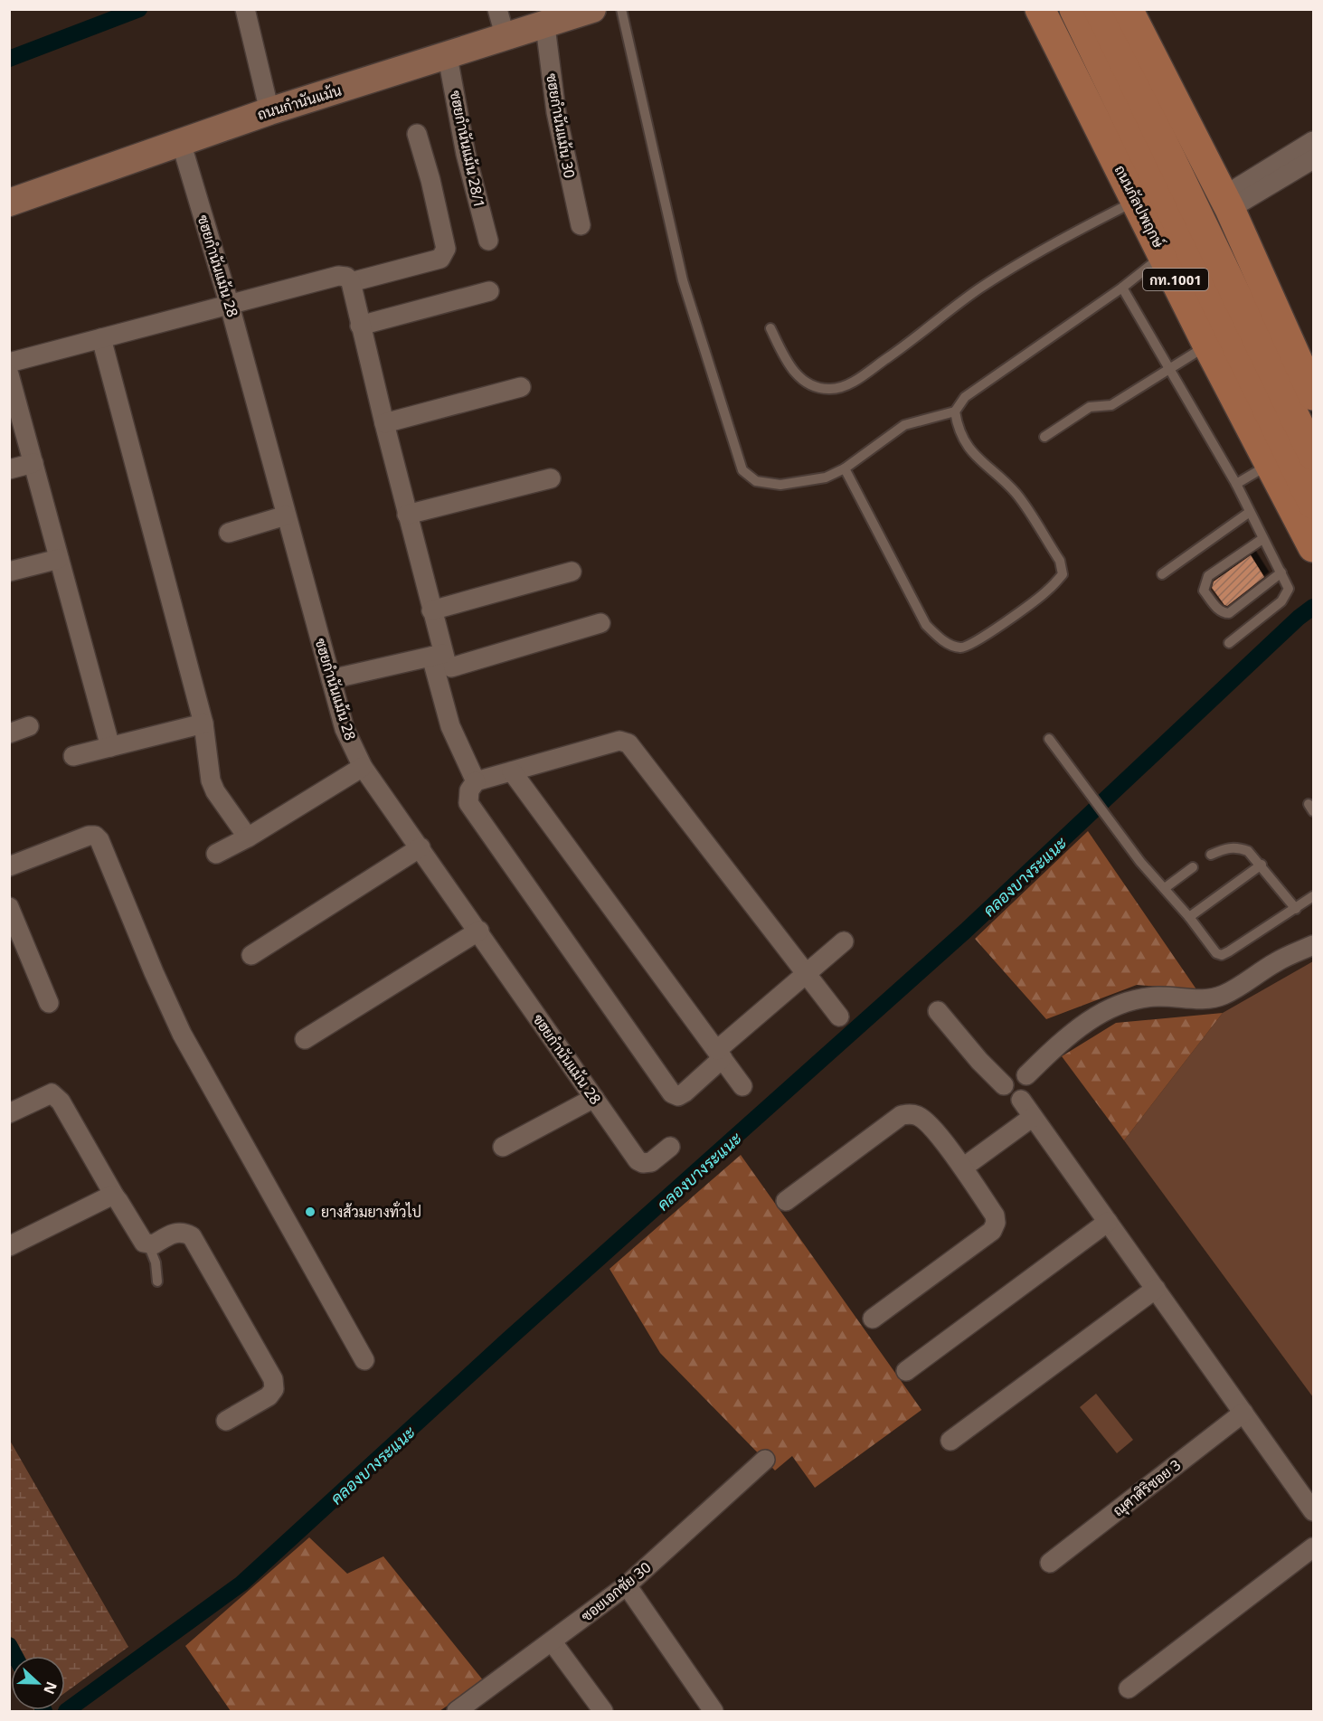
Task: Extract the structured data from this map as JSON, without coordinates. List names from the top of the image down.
{
  "streets": {
    "main road": ["ถนนกัลปพฤกษ์", "กท.1001"],
    "street": [
      "ถนนกำนันแม้น",
      "ซฮยกำนันแม้น 30",
      "ซฮยกำนันแม้น 28/1",
      "ซฮยกำนันแม้น 28",
      "ณุศาศิริซอย 3",
      "ซอยเอกชัย 30"
    ]
  },
  "crossings": [
    ["ถนนกำนันแม้น", "ซฮยกำนันแม้น 30"],
    ["ถนนกำนันแม้น", "ซฮยกำนันแม้น 28/1"],
    ["ถนนกำนันแม้น", "ซฮยกำนันแม้น 28"]
  ],
  "water": ["คลองบางระแนะ"],
  "places": ["ยางส้วมยางทั่วไป"],
  "north": "right"
}
